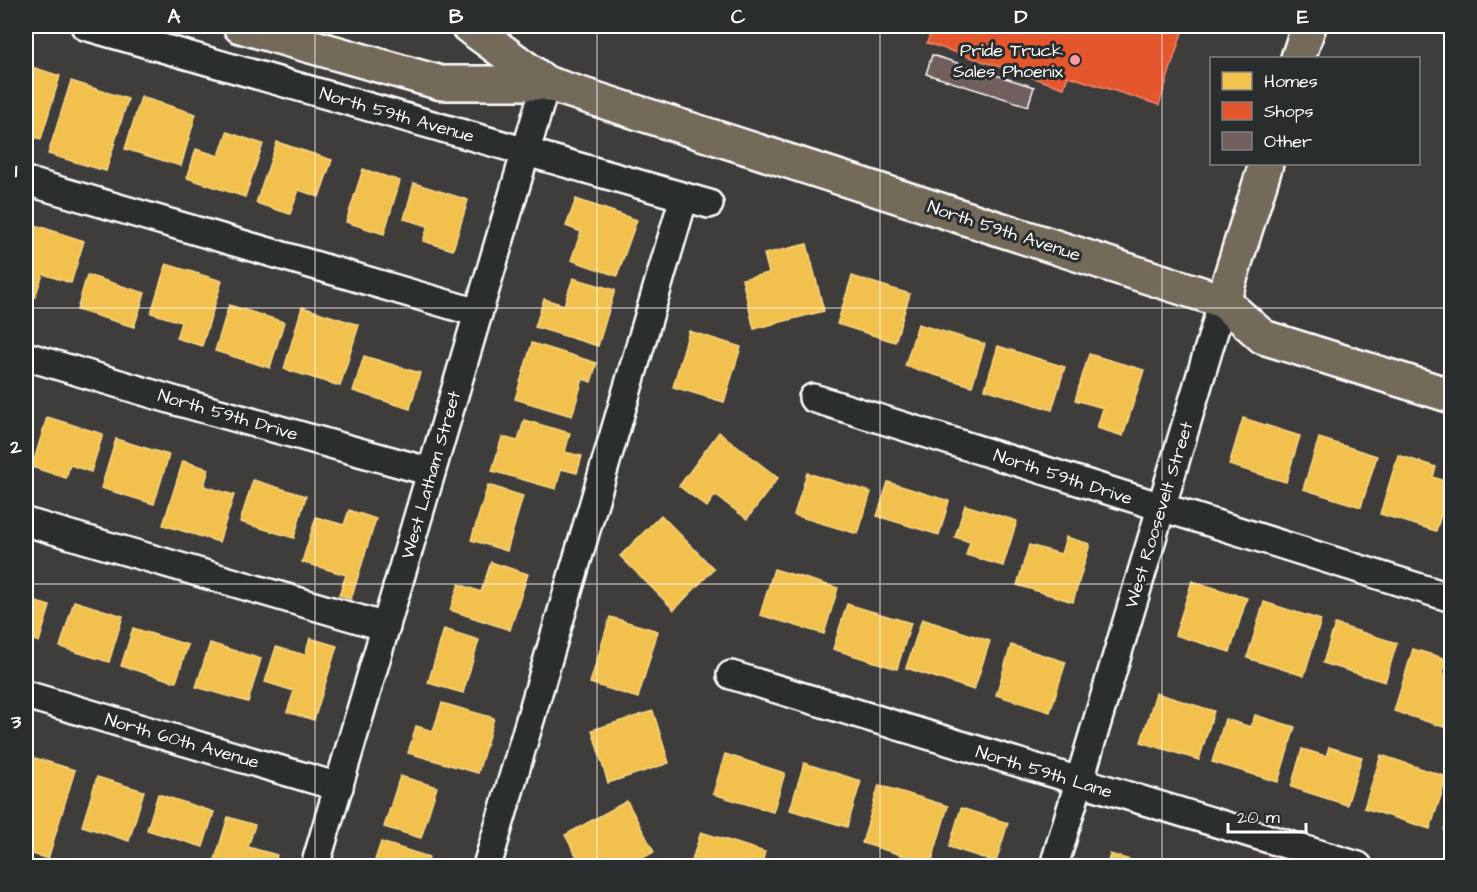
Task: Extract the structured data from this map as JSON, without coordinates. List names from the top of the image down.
{
  "streets": {
    "main road": ["North 59th Avenue", "West Roosevelt Street"],
    "street": [
      "North 59th Drive",
      "West Latham Street",
      "North 60th Avenue",
      "North 59th Lane"
    ]
  },
  "crossings": [
    ["North 59th Avenue", "West Latham Street"],
    ["North 59th Avenue", "West Roosevelt Street"],
    ["North 59th Drive", "West Latham Street"],
    ["North 59th Drive", "West Roosevelt Street"],
    ["West Latham Street", "North 60th Avenue"],
    ["West Roosevelt Street", "North 59th Lane"]
  ],
  "places": ["Pride Truck Sales Phoenix"],
  "legend": ["Homes", "Shops", "Other"],
  "scale_bar": "20 m",
  "grid": {
    "columns": [
      "A",
      "B",
      "C",
      "D",
      "E"
    ],
    "rows": ["1", "2", "3"]
  }
}
